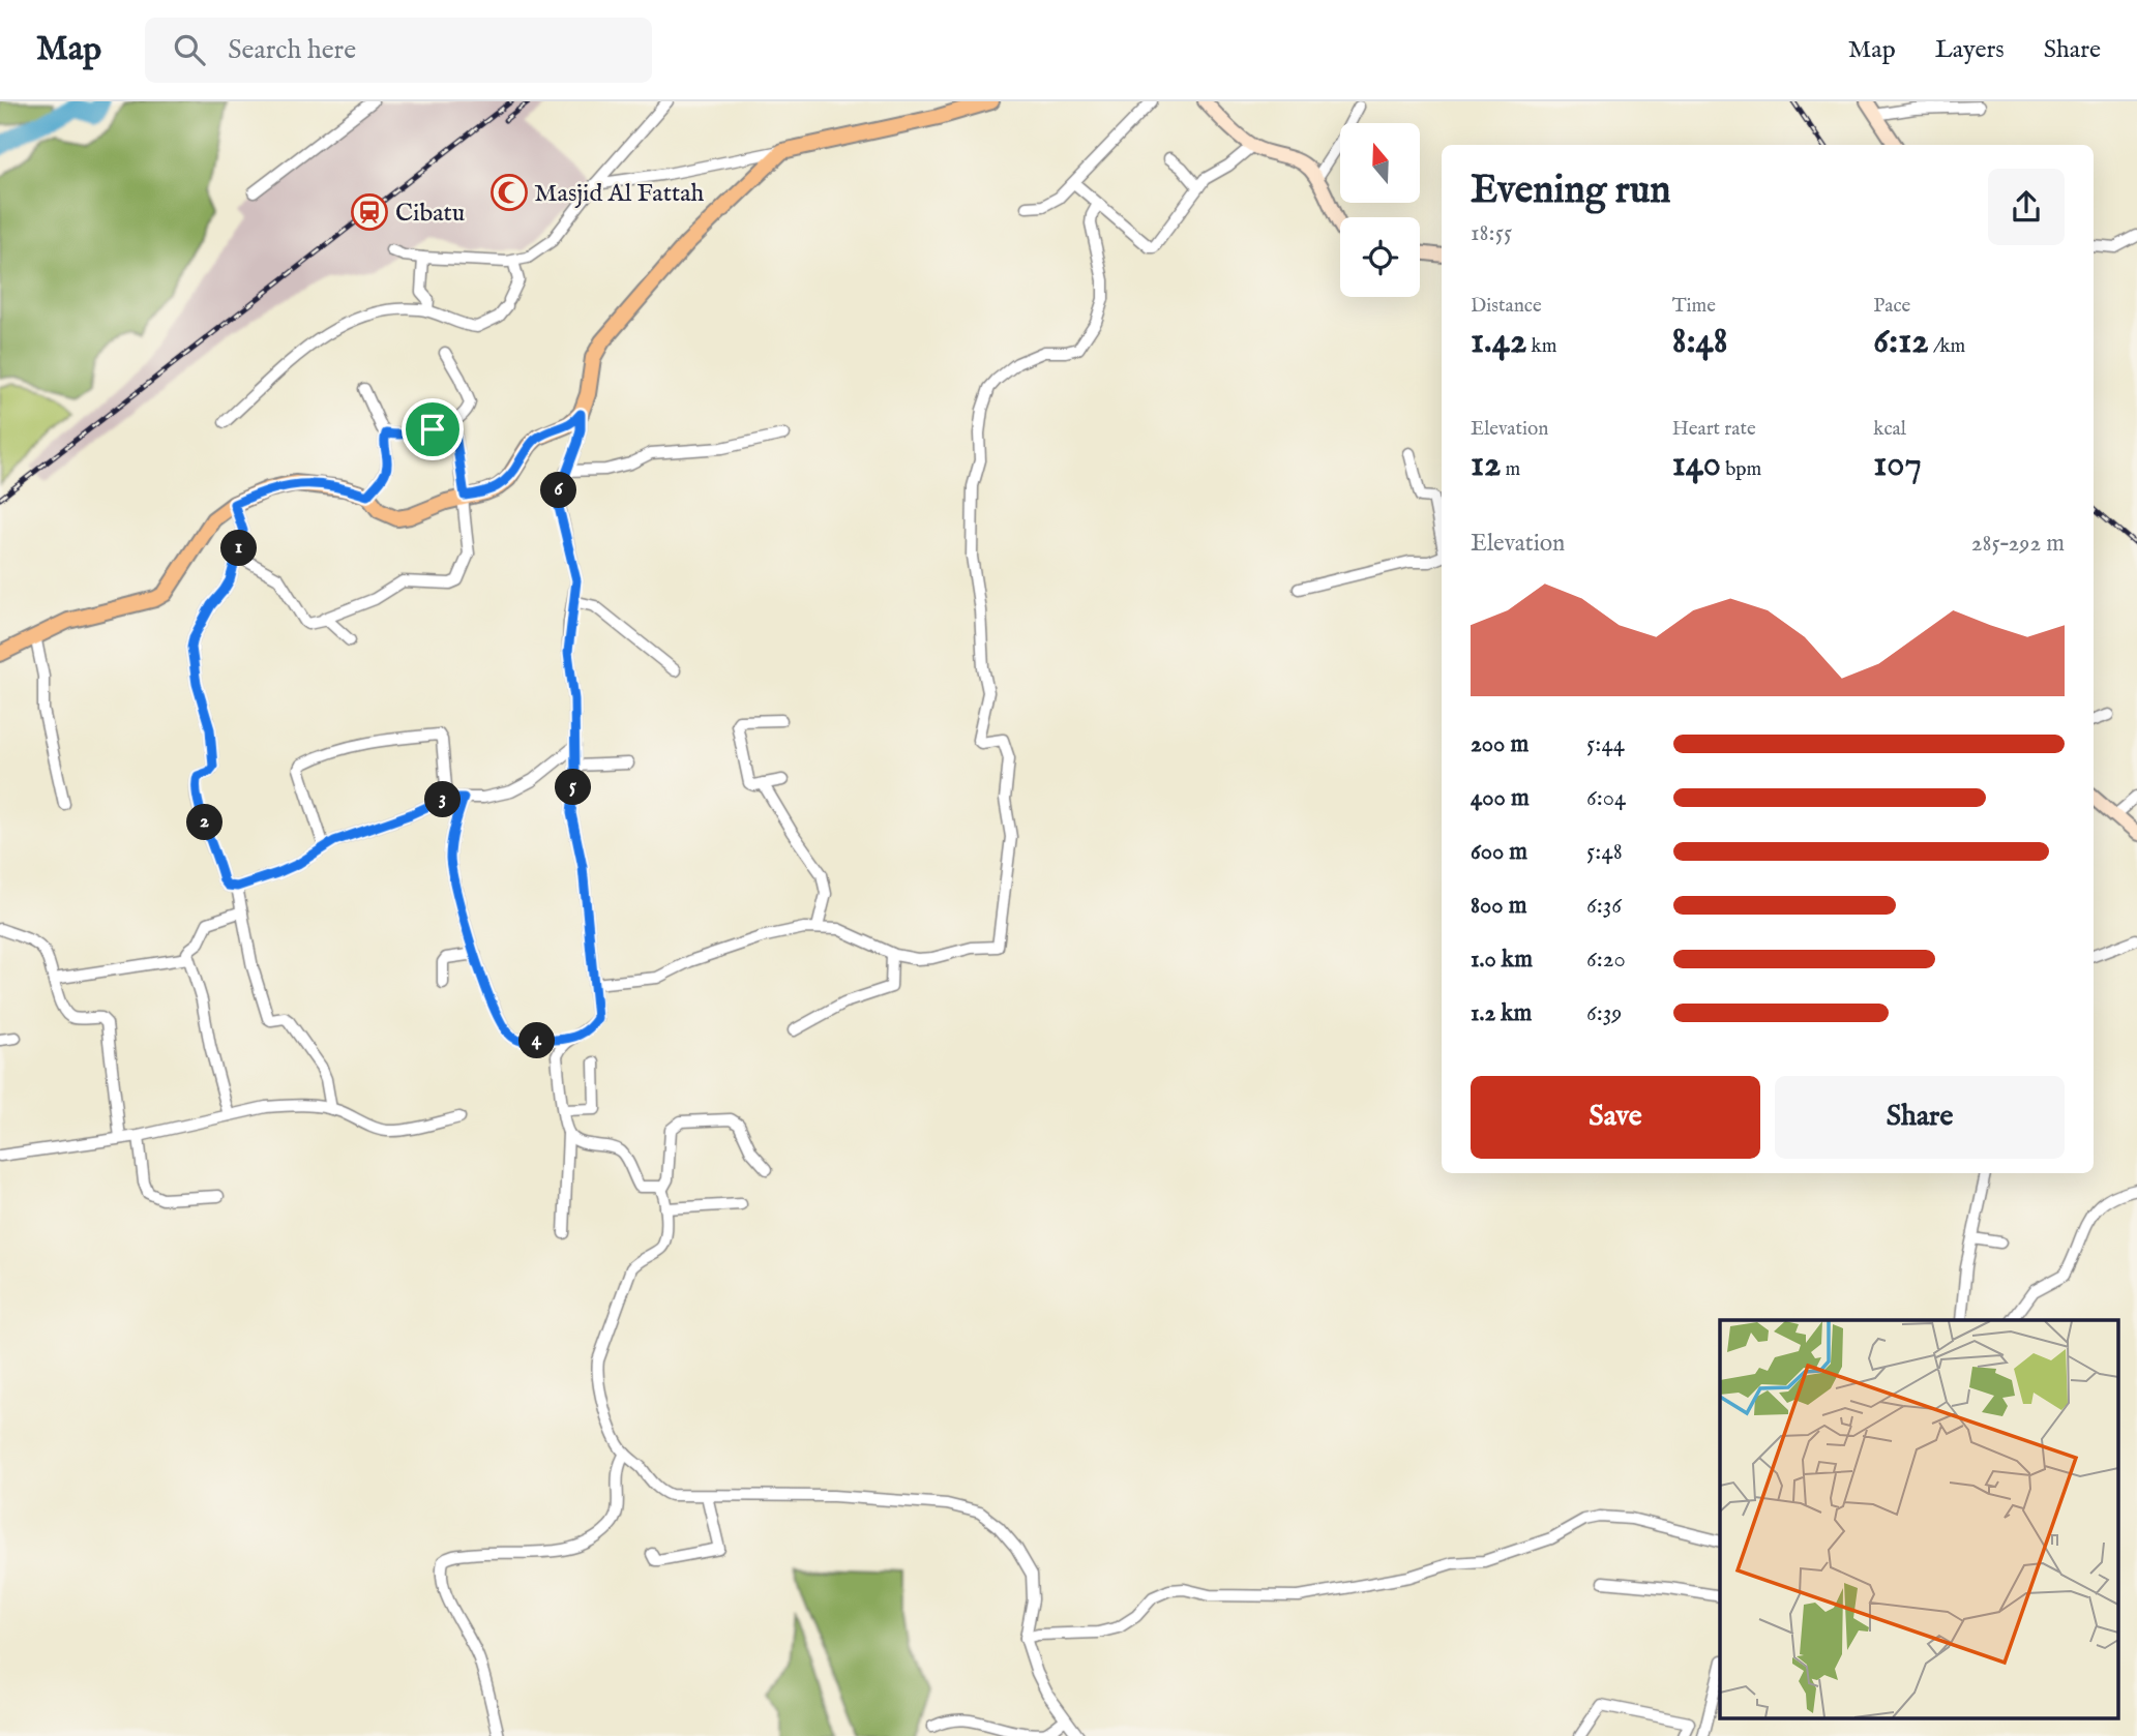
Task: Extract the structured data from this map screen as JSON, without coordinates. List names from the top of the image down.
{
  "places": {
    "mosque": ["Masjid Al Fattah"],
    "station": ["Cibatu"]
  },
  "north": "top",
  "page": {
    "header": "Map",
    "search": "Search here",
    "nav": ["Map", "Layers", "Share"],
    "heading": ["Evening run", "18:55"],
    "stats": [
      ["Distance", "1.42 km"],
      ["Time", "8:48"],
      ["Pace", "6:12 /km"],
      ["Elevation", "12 m"],
      ["Heart rate", "140 bpm"],
      ["kcal", "107"]
    ],
    "pins": [
      "6",
      "1",
      "5",
      "3",
      "2",
      "4"
    ],
    "chart": ["Elevation", "285–292 m"],
    "list": [
      {
        "name": "200 m",
        "note": "5:44"
      },
      {
        "name": "400 m",
        "note": "6:04"
      },
      {
        "name": "600 m",
        "note": "5:48"
      },
      {
        "name": "800 m",
        "note": "6:36"
      },
      {
        "name": "1.0 km",
        "note": "6:20"
      },
      {
        "name": "1.2 km",
        "note": "6:39"
      }
    ],
    "buttons": ["Save", "Share"]
  }
}
